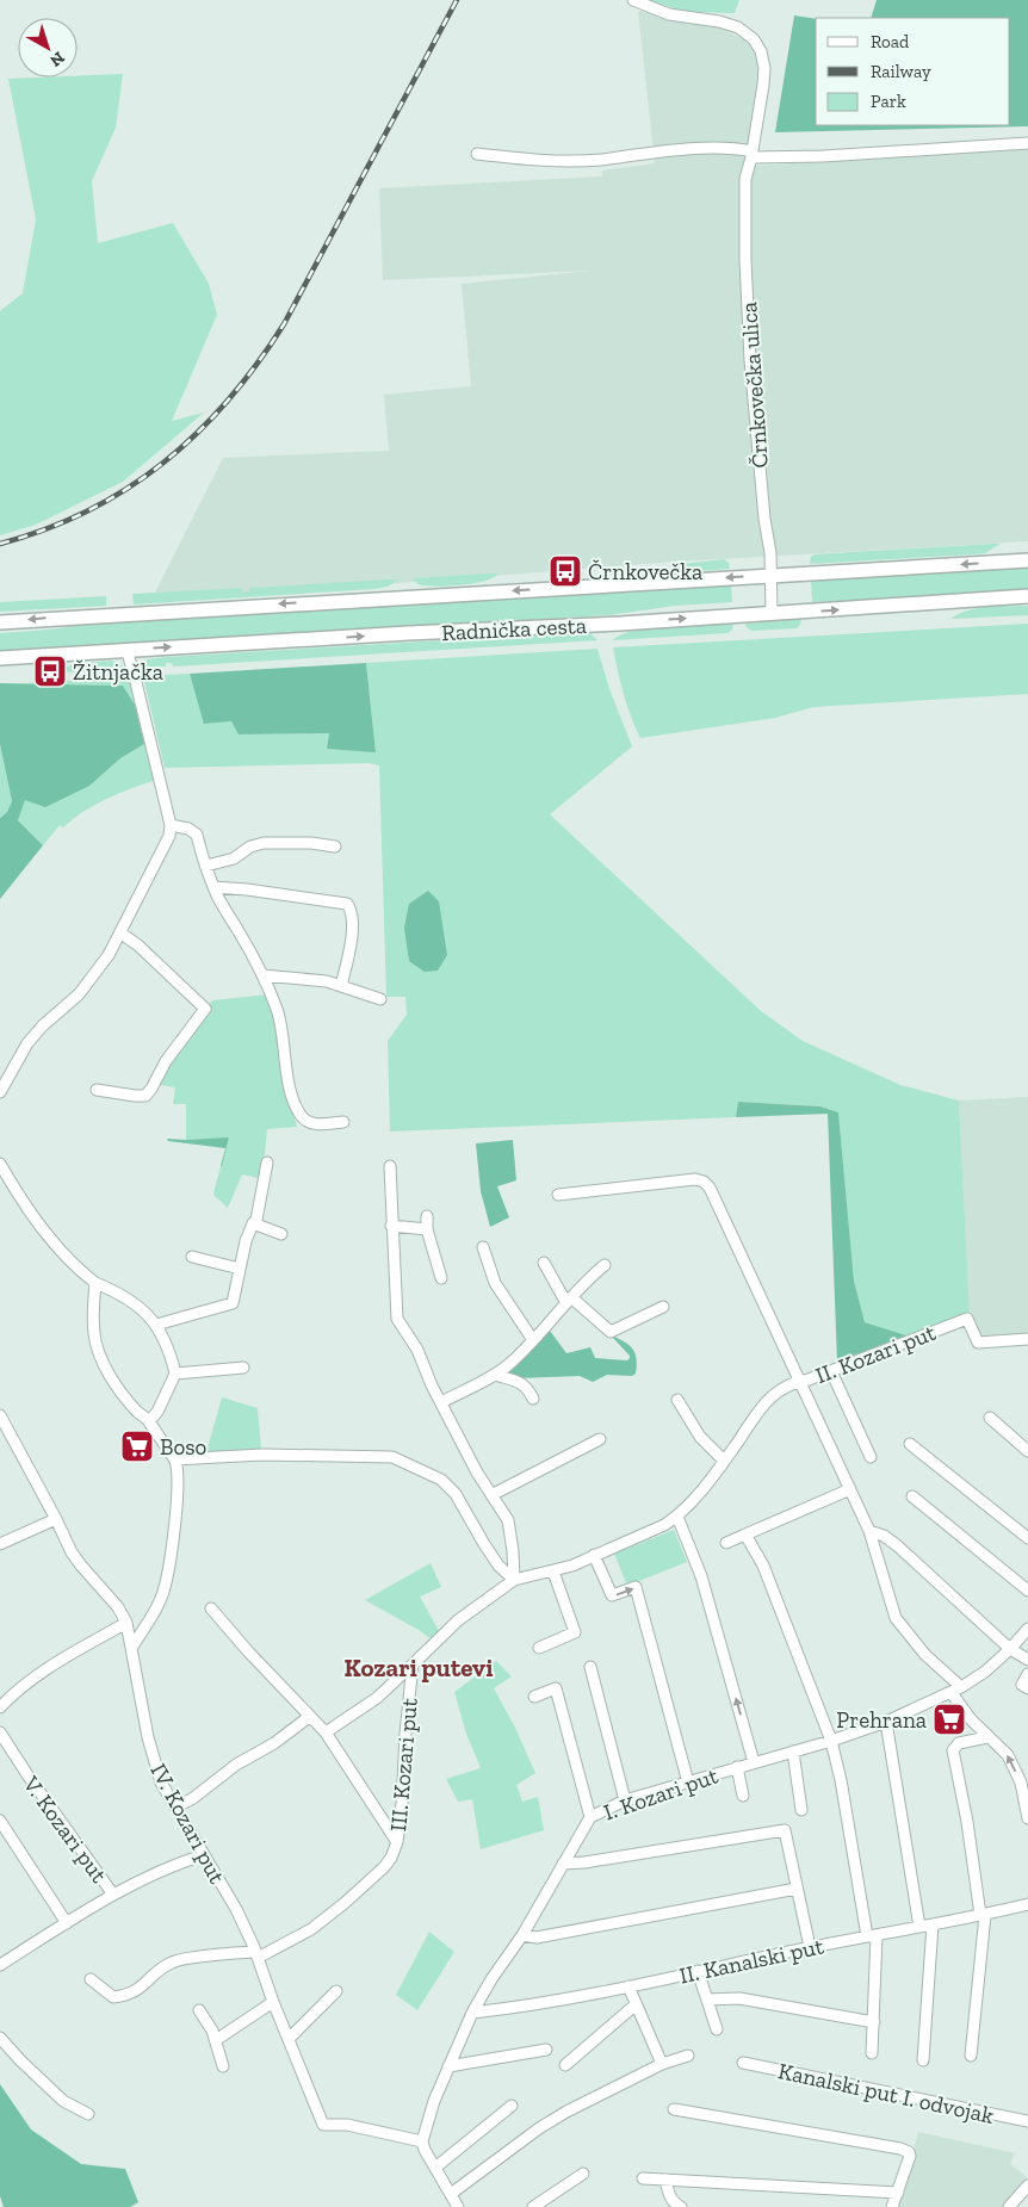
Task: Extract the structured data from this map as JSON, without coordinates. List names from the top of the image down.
{
  "streets": {
    "main road": ["Radnička cesta"],
    "street": [
      "Črnkovečka ulica",
      "II. Kozari put",
      "III. Kozari put",
      "I. Kozari put",
      "IV. Kozari put",
      "V. Kozari put",
      "II. Kanalski put",
      "Kanalski put I. odvojak"
    ]
  },
  "crossings": [
    ["Črnkovečka ulica", "Radnička cesta"],
    ["II. Kozari put", "III. Kozari put"],
    ["II. Kozari put", "I. Kozari put"],
    ["III. Kozari put", "IV. Kozari put"],
    ["I. Kozari put", "II. Kanalski put"],
    ["IV. Kozari put", "V. Kozari put"]
  ],
  "districts": ["Kozari putevi"],
  "places": {
    "bus stop": ["Črnkovečka", "Žitnjačka"],
    "supermarket": ["Boso", "Prehrana"]
  },
  "legend": ["Road", "Railway", "Park"],
  "north": "bottom right"
}
